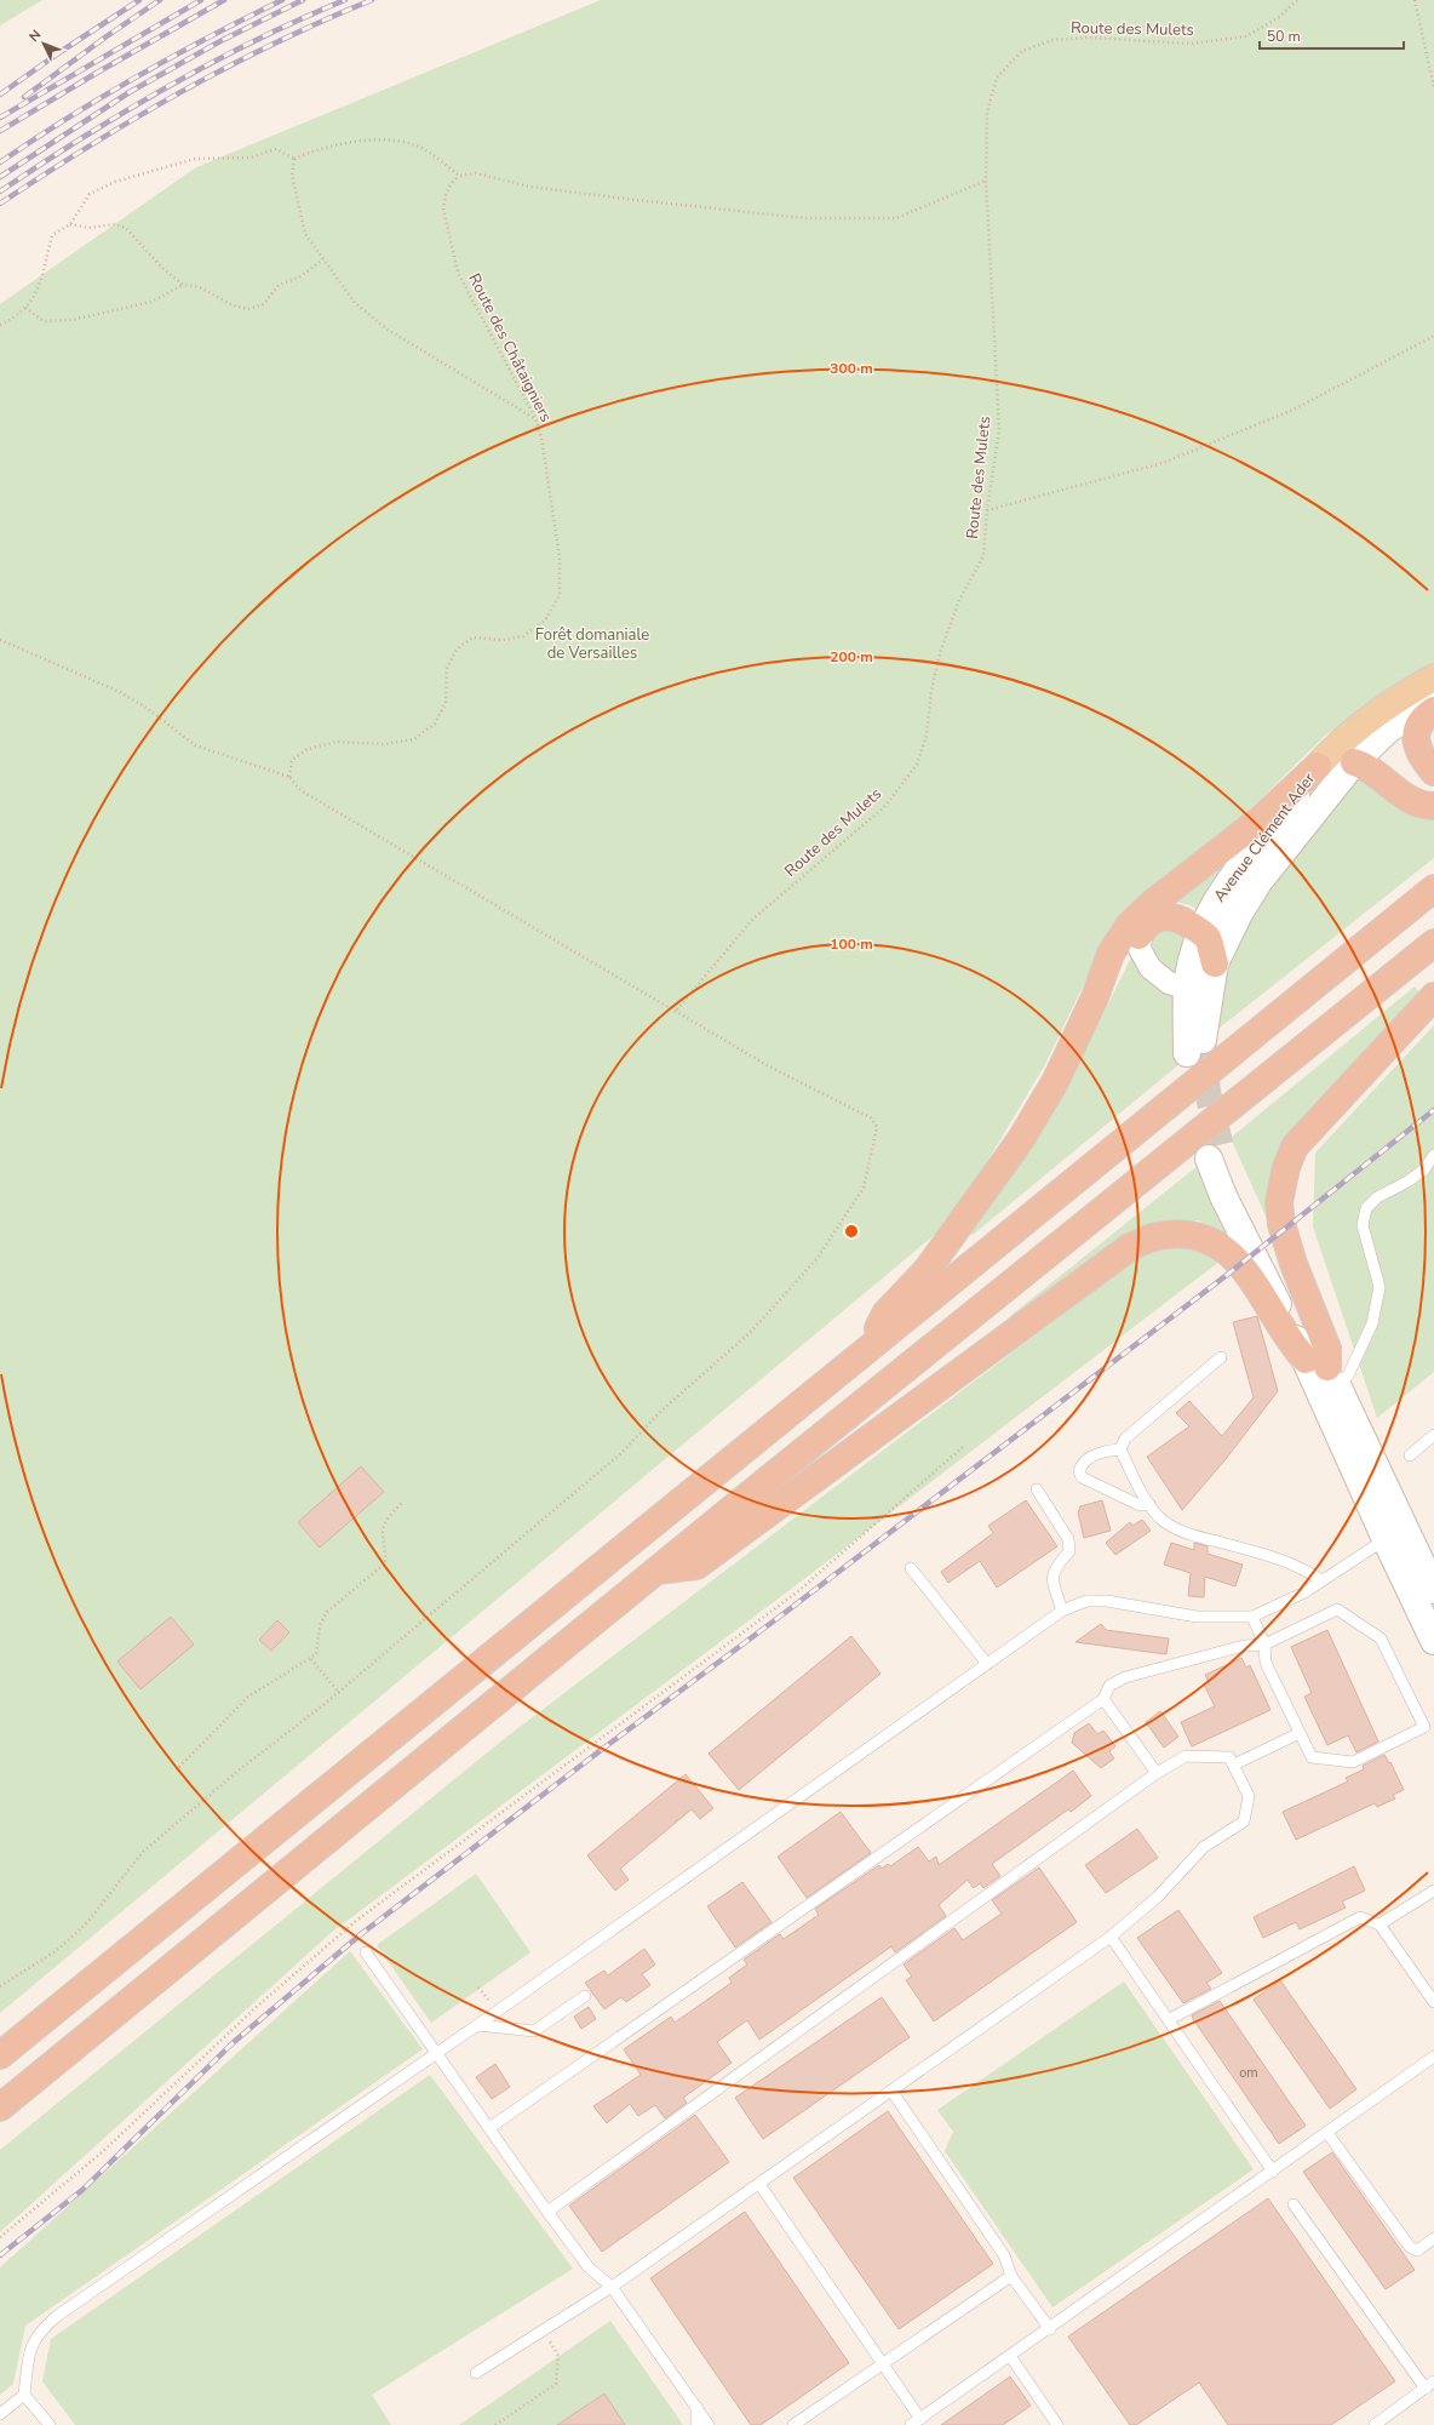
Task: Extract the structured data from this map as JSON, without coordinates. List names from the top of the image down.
{
  "streets": {
    "main road": ["Avenue Clément Ader"],
    "path": ["Route des Mulets", "Route des Châtaigniers"]
  },
  "parks": ["Forêt domaniale de Versailles"],
  "house_numbers": ["om"],
  "scale_bar": "50 m",
  "north": "top left",
  "rings": ["300 m", "200 m", "100 m"]
}
